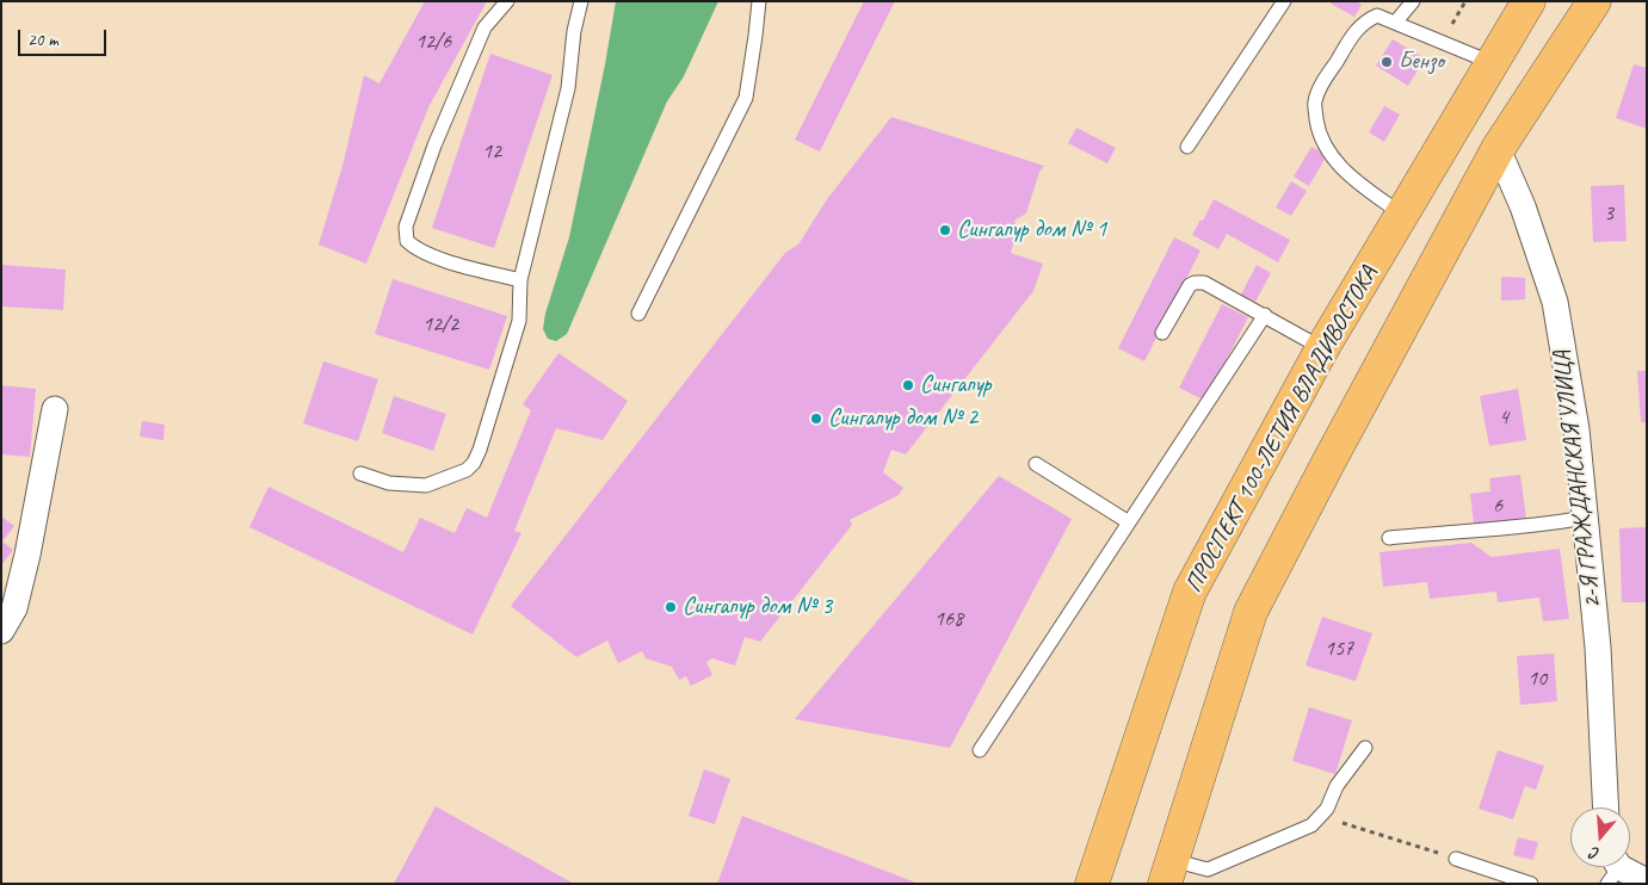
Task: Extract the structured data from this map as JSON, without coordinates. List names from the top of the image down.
{
  "streets": {
    "highway": ["ПРОСПЕКТ 100-ЛЕТИЯ ВЛАДИВОСТОКА"],
    "street": ["2-Я ГРАЖДАНСКАЯ УЛИЦА"]
  },
  "places": [
    "Бензо",
    "Сингапур дом № 1",
    "Сингапур",
    "Сингапур дом № 2",
    "Сингапур дом № 3"
  ],
  "house_numbers": [
    "12/6",
    "12",
    "3",
    "12/2",
    "4",
    "6",
    "168",
    "157",
    "10"
  ],
  "scale_bar": "20 m",
  "north": "bottom"
}
